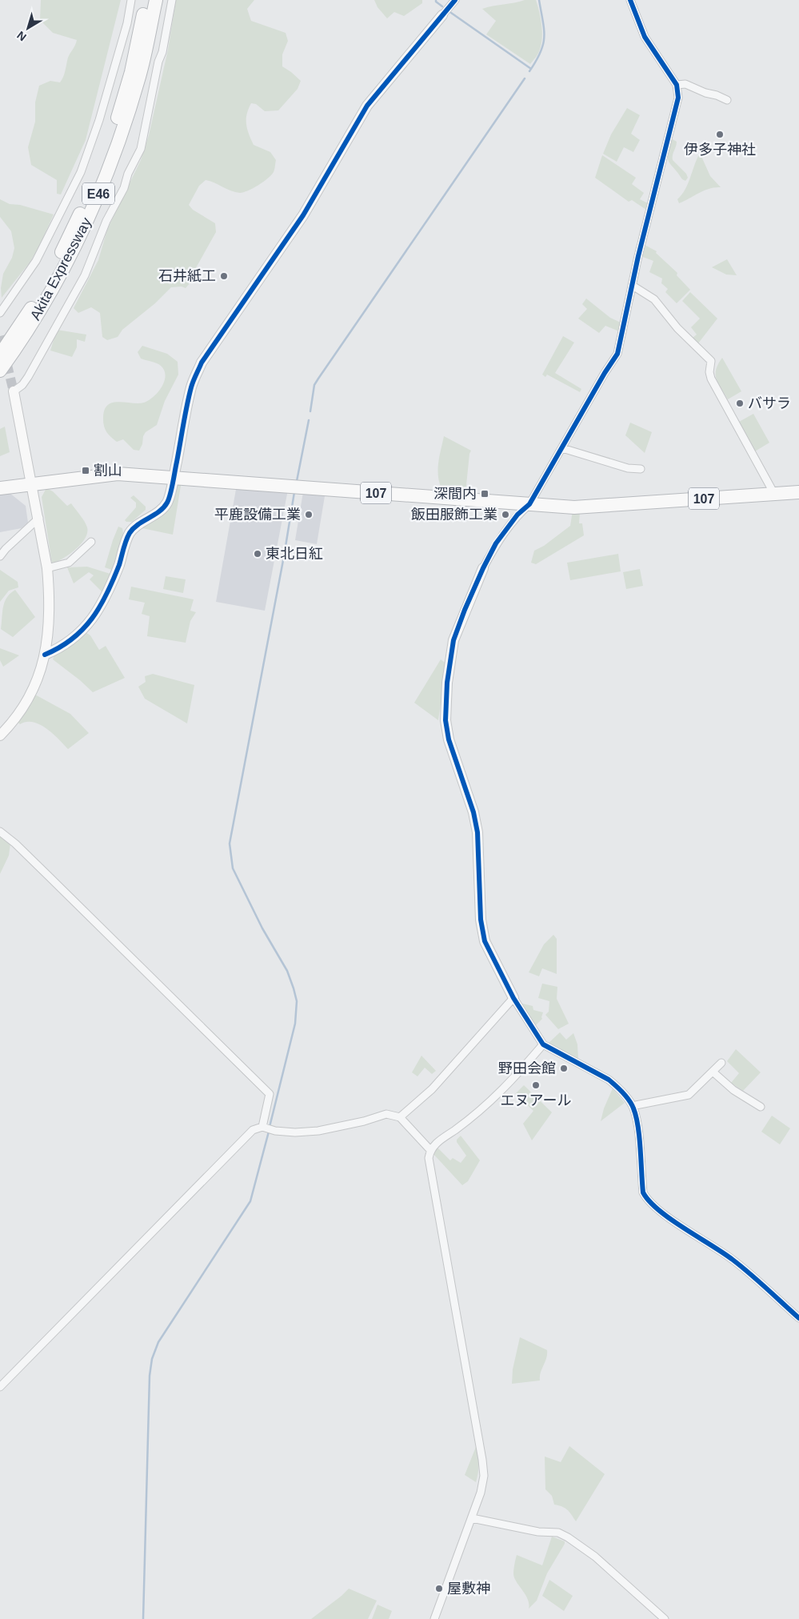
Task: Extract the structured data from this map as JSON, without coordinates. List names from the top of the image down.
{
  "streets": {
    "highway": ["E46", "Akita Expressway", "107"]
  },
  "places": {
    "other": [
      "伊多子神社",
      "石井紙工",
      "バサラ",
      "平鹿設備工業",
      "飯田服飾工業",
      "東北日紅",
      "野田会館",
      "エヌアール",
      "屋敷神"
    ],
    "transit": ["割山", "深間内"]
  },
  "north": "bottom left"
}
